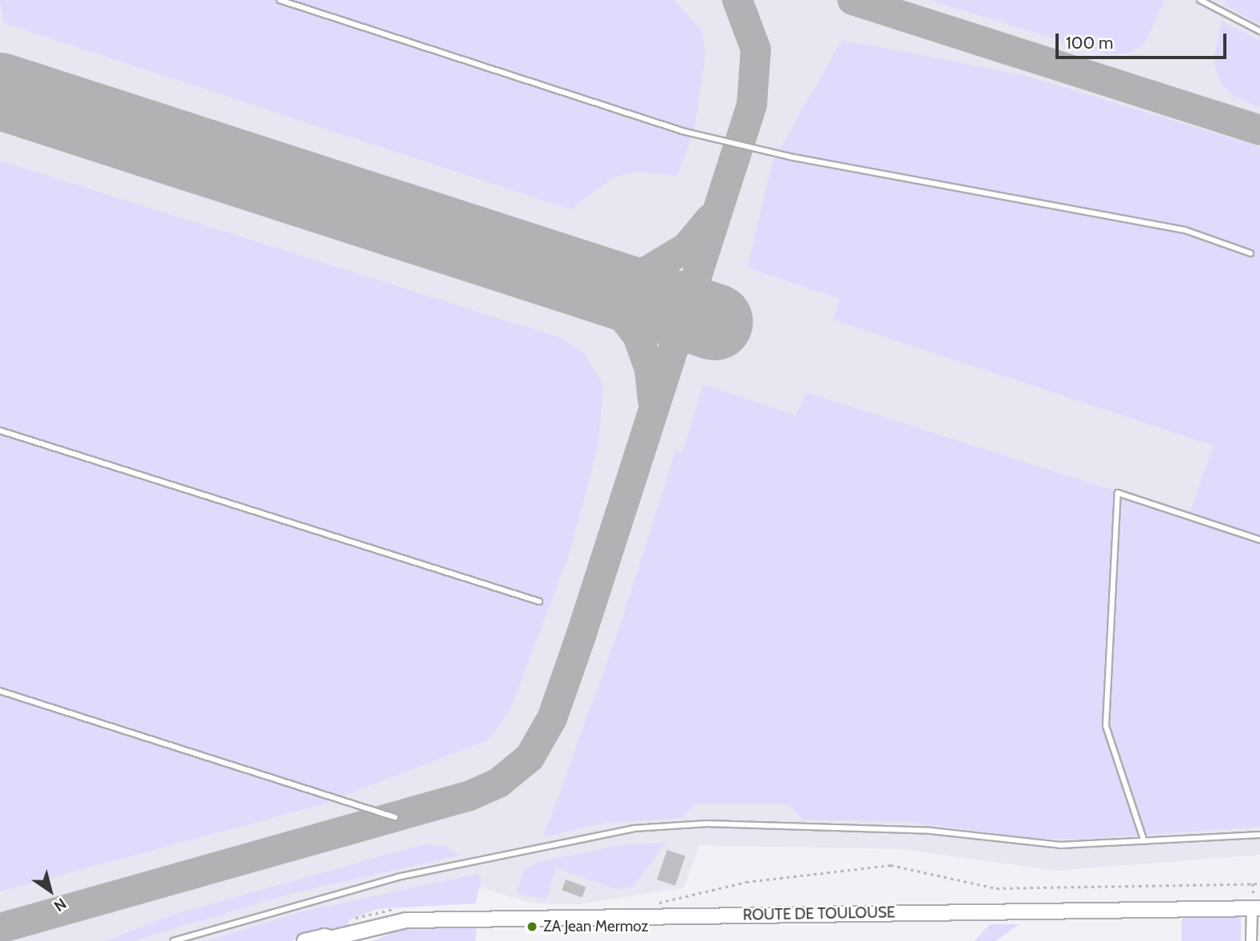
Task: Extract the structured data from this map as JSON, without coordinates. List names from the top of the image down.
{
  "streets": {
    "main road": ["ROUTE DE TOULOUSE"]
  },
  "places": ["ZA Jean Mermoz"],
  "scale_bar": "100 m",
  "north": "bottom right"
}
